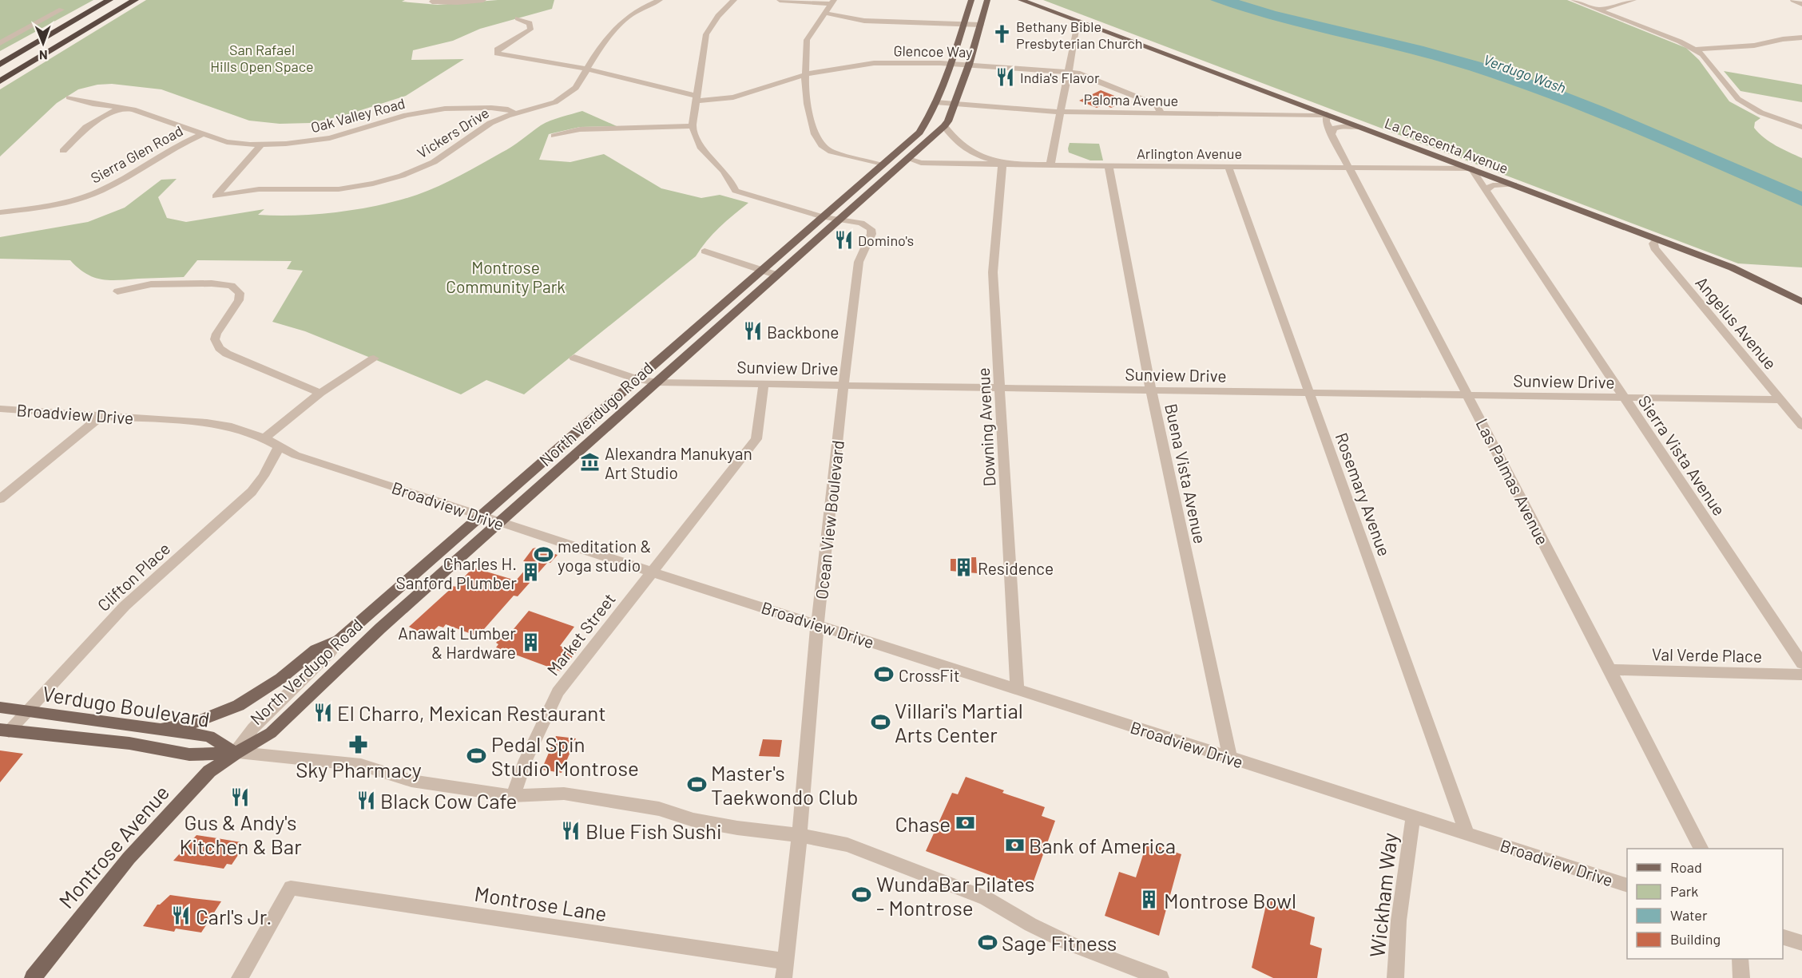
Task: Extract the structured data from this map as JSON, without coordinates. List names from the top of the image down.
{
  "streets": {
    "main road": [
      "La Crescenta Avenue",
      "North Verdugo Road",
      "Verdugo Boulevard",
      "Montrose Avenue"
    ],
    "street": [
      "Glencoe Way",
      "Paloma Avenue",
      "Oak Valley Road",
      "Vickers Drive",
      "Arlington Avenue",
      "Sierra Glen Road",
      "Angelus Avenue",
      "Sunview Drive",
      "Broadview Drive",
      "Downing Avenue",
      "Sierra Vista Avenue",
      "Buena Vista Avenue",
      "Las Palmas Avenue",
      "Rosemary Avenue",
      "Ocean View Boulevard",
      "Clifton Place",
      "Market Street",
      "Val Verde Place",
      "Wickham Way",
      "Montrose Lane"
    ]
  },
  "crossings": [
    ["Glencoe Way", "Paloma Avenue"],
    ["Glencoe Way", "Vickers Drive"],
    ["Glencoe Way", "North Verdugo Road"],
    ["Paloma Avenue", "La Crescenta Avenue"],
    ["Paloma Avenue", "North Verdugo Road"],
    ["Paloma Avenue", "Las Palmas Avenue"],
    ["Oak Valley Road", "Vickers Drive"],
    ["Oak Valley Road", "Sierra Glen Road"],
    ["La Crescenta Avenue", "Arlington Avenue"],
    ["La Crescenta Avenue", "Angelus Avenue"],
    ["La Crescenta Avenue", "Sierra Vista Avenue"],
    ["La Crescenta Avenue", "Las Palmas Avenue"],
    ["Arlington Avenue", "North Verdugo Road"],
    ["Arlington Avenue", "Downing Avenue"],
    ["Arlington Avenue", "Sierra Vista Avenue"],
    ["Arlington Avenue", "Buena Vista Avenue"],
    ["Arlington Avenue", "Las Palmas Avenue"],
    ["Arlington Avenue", "Rosemary Avenue"],
    ["Angelus Avenue", "Sunview Drive"],
    ["Sunview Drive", "North Verdugo Road"],
    ["Sunview Drive", "Downing Avenue"],
    ["Sunview Drive", "Sierra Vista Avenue"],
    ["Sunview Drive", "Buena Vista Avenue"],
    ["Sunview Drive", "Las Palmas Avenue"],
    ["Sunview Drive", "Rosemary Avenue"],
    ["Sunview Drive", "Ocean View Boulevard"],
    ["Sunview Drive", "Market Street"],
    ["Broadview Drive", "North Verdugo Road"],
    ["Broadview Drive", "Downing Avenue"],
    ["Broadview Drive", "Buena Vista Avenue"],
    ["Broadview Drive", "Rosemary Avenue"],
    ["Broadview Drive", "Ocean View Boulevard"],
    ["Broadview Drive", "Clifton Place"],
    ["Broadview Drive", "Market Street"],
    ["Broadview Drive", "Wickham Way"],
    ["North Verdugo Road", "Ocean View Boulevard"],
    ["North Verdugo Road", "Verdugo Boulevard"],
    ["North Verdugo Road", "Montrose Avenue"],
    ["Las Palmas Avenue", "Val Verde Place"],
    ["Ocean View Boulevard", "Montrose Lane"],
    ["Clifton Place", "Verdugo Boulevard"],
    ["Verdugo Boulevard", "Montrose Avenue"]
  ],
  "water": ["Verdugo Wash"],
  "parks": ["San Rafael Hills Open Space", "Montrose Community Park"],
  "places": {
    "church": ["Bethany Bible Presbyterian Church"],
    "restaurant": [
      "India's Flavor",
      "Domino's",
      "Backbone",
      "El Charro, Mexican Restaurant",
      "Gus & Andy's Kitchen & Bar",
      "Black Cow Cafe",
      "Blue Fish Sushi",
      "Carl's Jr."
    ],
    "museum": ["Alexandra Manukyan Art Studio"],
    "sports": [
      "meditation & yoga studio",
      "CrossFit",
      "Villari's Martial Arts Center",
      "Pedal Spin Studio Montrose",
      "Master's Taekwondo Club",
      "WundaBar Pilates - Montrose",
      "Sage Fitness"
    ],
    "building": [
      "Residence",
      "Charles H. Sanford Plumber",
      "Anawalt Lumber & Hardware",
      "Montrose Bowl"
    ],
    "pharmacy": ["Sky Pharmacy"],
    "bank": ["Chase", "Bank of America"]
  },
  "legend": [
    "Road",
    "Park",
    "Water",
    "Building"
  ],
  "north": "bottom"
}
